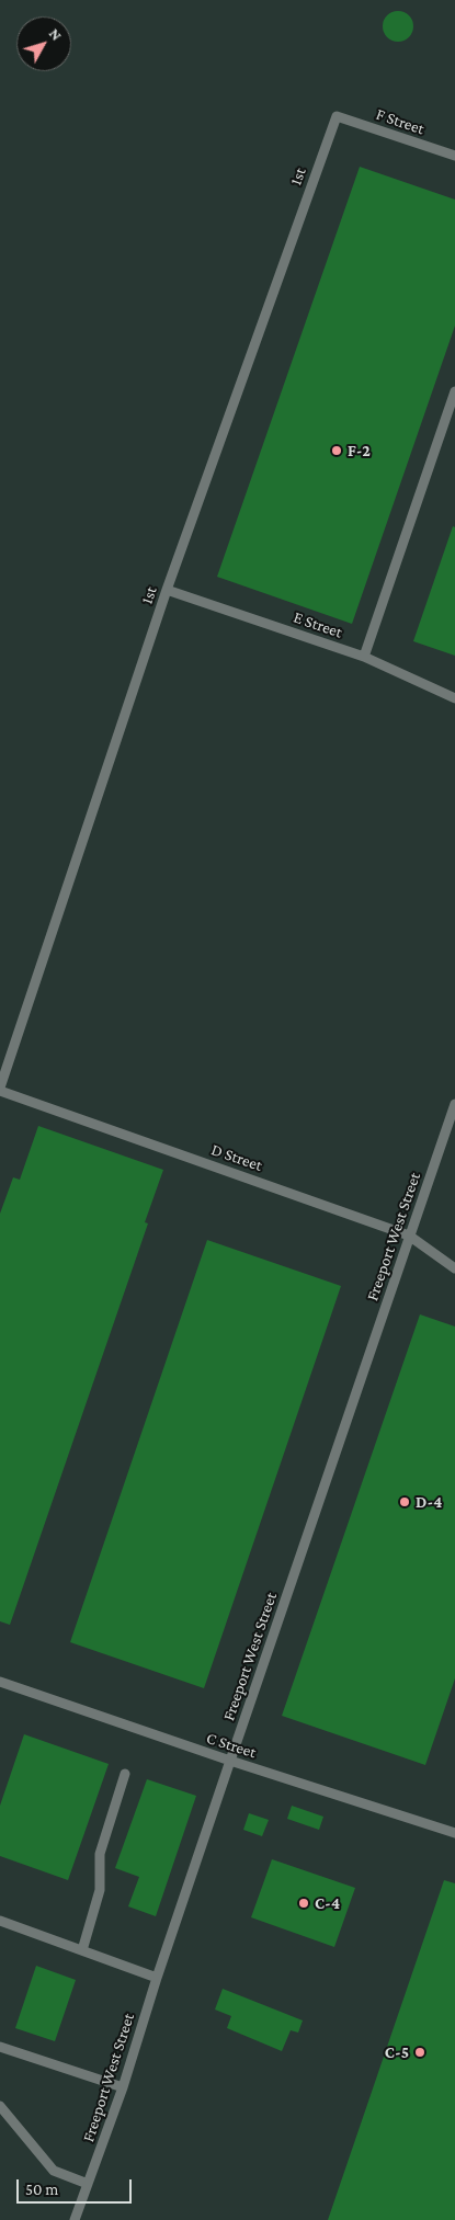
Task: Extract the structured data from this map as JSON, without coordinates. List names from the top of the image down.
{
  "streets": {
    "lane": [
      "F Street",
      "1st",
      "E Street",
      "D Street",
      "Freeport West Street",
      "C Street"
    ]
  },
  "crossings": [
    ["F Street", "1st"],
    ["1st", "E Street"],
    ["1st", "D Street"],
    ["D Street", "Freeport West Street"],
    ["Freeport West Street", "C Street"]
  ],
  "places": [
    "F-2",
    "D-4",
    "C-4",
    "C-5"
  ],
  "scale_bar": "50 m",
  "north": "top right"
}
